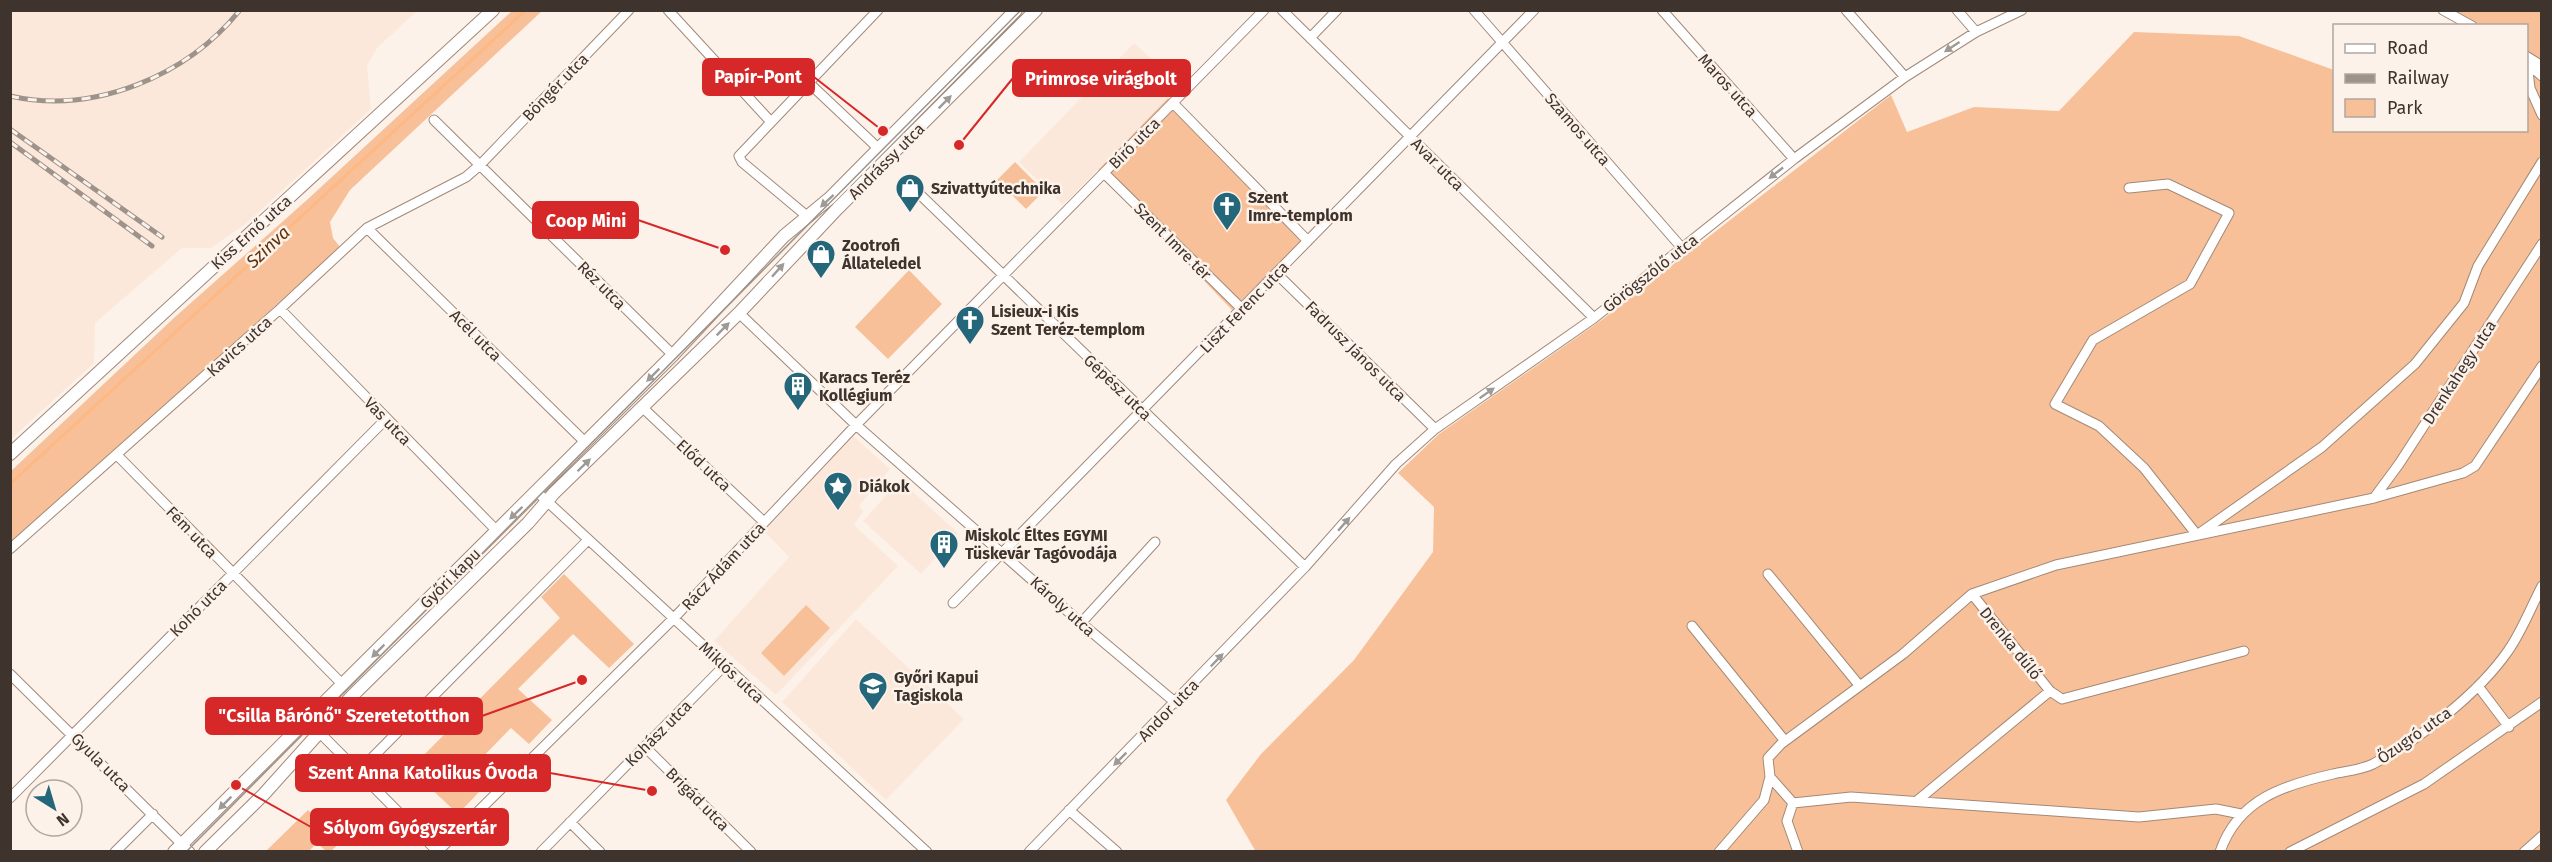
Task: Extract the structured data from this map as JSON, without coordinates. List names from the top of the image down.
{
  "streets": {
    "street": [
      "Maros utca",
      "Böngér utca",
      "Szamos utca",
      "Bíró utca",
      "Andrássy utca",
      "Avar utca",
      "Kiss Ernő utca",
      "Szent Imre tér",
      "Görögszőlő utca",
      "Réz utca",
      "Liszt Ferenc utca",
      "Acél utca",
      "Kavics utca",
      "Fadrusz János utca",
      "Drenkahegy utca",
      "Gépész utca",
      "Vas utca",
      "Előd utca",
      "Fém utca",
      "Rácz Ádám utca",
      "Győri kapu",
      "Károly utca",
      "Kohó utca",
      "Drenka dűlő",
      "Miklós utca",
      "Andor utca",
      "Kohász utca",
      "Őzugró utca",
      "Gyula utca",
      "Brigád utca"
    ]
  },
  "crossings": [
    ["Maros utca", "Görögszőlő utca"],
    ["Böngér utca", "Réz utca"],
    ["Böngér utca", "Kavics utca"],
    ["Szamos utca", "Görögszőlő utca"],
    ["Szamos utca", "Liszt Ferenc utca"],
    ["Bíró utca", "Szent Imre tér"],
    ["Bíró utca", "Gépész utca"],
    ["Bíró utca", "Rácz Ádám utca"],
    ["Andrássy utca", "Győri kapu"],
    ["Andrássy utca", "Károly utca"],
    ["Avar utca", "Görögszőlő utca"],
    ["Avar utca", "Liszt Ferenc utca"],
    ["Szent Imre tér", "Liszt Ferenc utca"],
    ["Görögszőlő utca", "Fadrusz János utca"],
    ["Görögszőlő utca", "Gépész utca"],
    ["Görögszőlő utca", "Andor utca"],
    ["Réz utca", "Kavics utca"],
    ["Réz utca", "Győri kapu"],
    ["Liszt Ferenc utca", "Fadrusz János utca"],
    ["Liszt Ferenc utca", "Gépész utca"],
    ["Liszt Ferenc utca", "Károly utca"],
    ["Acél utca", "Kavics utca"],
    ["Acél utca", "Győri kapu"],
    ["Kavics utca", "Vas utca"],
    ["Kavics utca", "Fém utca"],
    ["Gépész utca", "Rácz Ádám utca"],
    ["Gépész utca", "Andor utca"],
    ["Vas utca", "Győri kapu"],
    ["Vas utca", "Kohó utca"],
    ["Előd utca", "Rácz Ádám utca"],
    ["Előd utca", "Győri kapu"],
    ["Fém utca", "Győri kapu"],
    ["Fém utca", "Kohó utca"],
    ["Rácz Ádám utca", "Károly utca"],
    ["Rácz Ádám utca", "Miklós utca"],
    ["Győri kapu", "Károly utca"],
    ["Győri kapu", "Miklós utca"],
    ["Győri kapu", "Gyula utca"],
    ["Károly utca", "Andor utca"],
    ["Kohó utca", "Gyula utca"],
    ["Miklós utca", "Kohász utca"],
    ["Kohász utca", "Brigád utca"]
  ],
  "water": ["Szinva"],
  "places": {
    "other": [
      "Papír-Pont",
      "Primrose virágbolt",
      "Coop Mini",
      "\"Csilla Bárónő\" Szeretetotthon",
      "Sólyom Gyógyszertár",
      "Szent Anna Katolikus Óvoda"
    ],
    "shop": ["Szivattyútechnika", "Zootrofi Állateledel"],
    "church": ["Szent Imre-templom", "Lisieux-i Kis Szent Teréz-templom"],
    "building": ["Karacs Teréz Kollégium", "Miskolc Éltes EGYMI Tüskevár Tagóvodája"],
    "place": ["Diákok"],
    "school or university": ["Győri Kapui Tagiskola"]
  },
  "legend": ["Road", "Railway", "Park"],
  "north": "bottom right"
}
